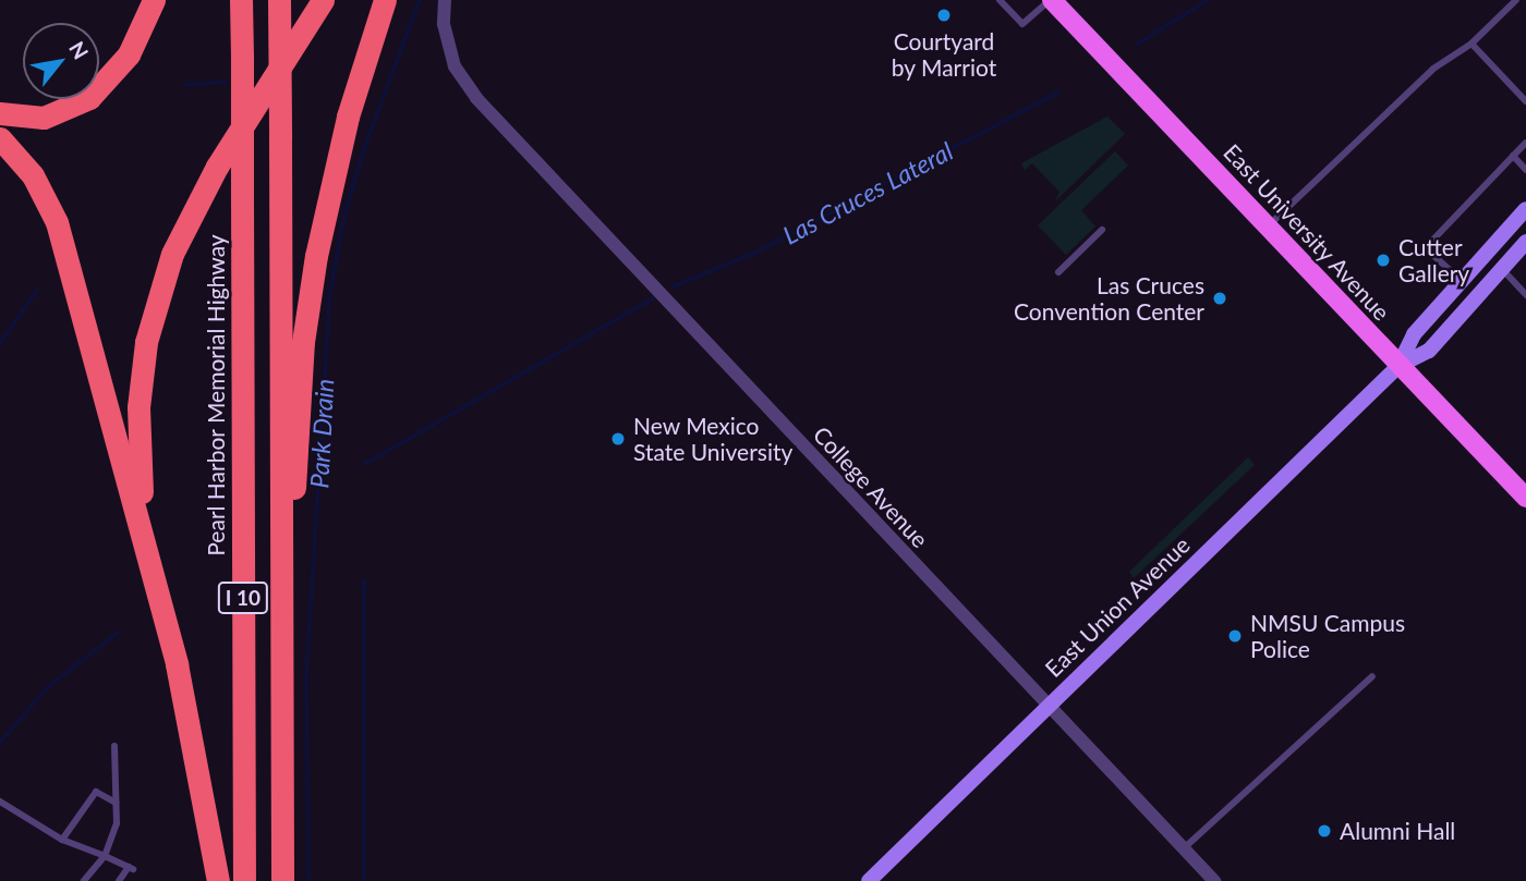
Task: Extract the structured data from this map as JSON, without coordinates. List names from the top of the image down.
{
  "streets": {
    "highway": ["Pearl Harbor Memorial Highway", "I 10"],
    "main road": ["East University Avenue"],
    "street": ["College Avenue", "East Union Avenue"]
  },
  "crossings": [
    ["East University Avenue", "East Union Avenue"],
    ["College Avenue", "East Union Avenue"]
  ],
  "water": ["Las Cruces Lateral", "Park Drain"],
  "places": [
    "Courtyard by Marriot",
    "Cutter Gallery",
    "Las Cruces Convention Center",
    "New Mexico State University",
    "NMSU Campus Police",
    "Alumni Hall"
  ],
  "north": "top right"
}
